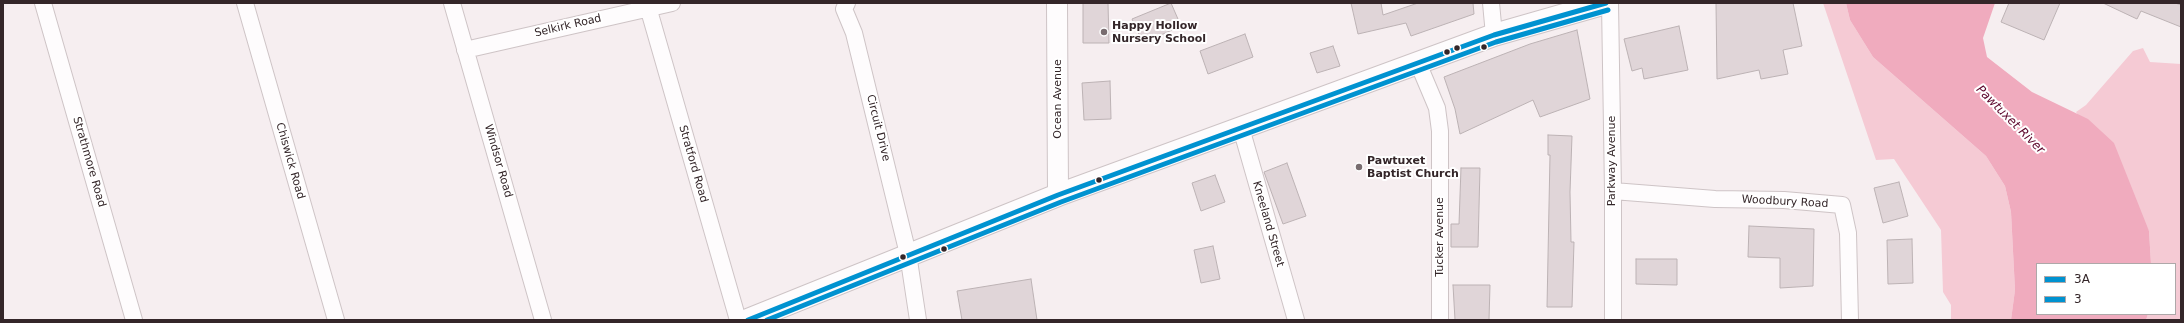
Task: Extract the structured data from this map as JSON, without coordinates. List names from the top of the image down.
{
  "streets": {
    "street": [
      "Selkirk Road",
      "Ocean Avenue",
      "Circuit Drive",
      "Chiswick Road",
      "Windsor Road",
      "Parkway Avenue",
      "Strathmore Road",
      "Stratford Road",
      "Woodbury Road",
      "Kneeland Street",
      "Tucker Avenue"
    ]
  },
  "crossings": [
    ["Selkirk Road", "Windsor Road"],
    ["Selkirk Road", "Stratford Road"],
    ["Parkway Avenue", "Woodbury Road"]
  ],
  "water": ["Pawtuxet River"],
  "places": ["Happy Hollow Nursery School", "Pawtuxet Baptist Church"],
  "lines": ["transit line 3A", "transit line 3"],
  "legend": ["3A", "3"]
}
